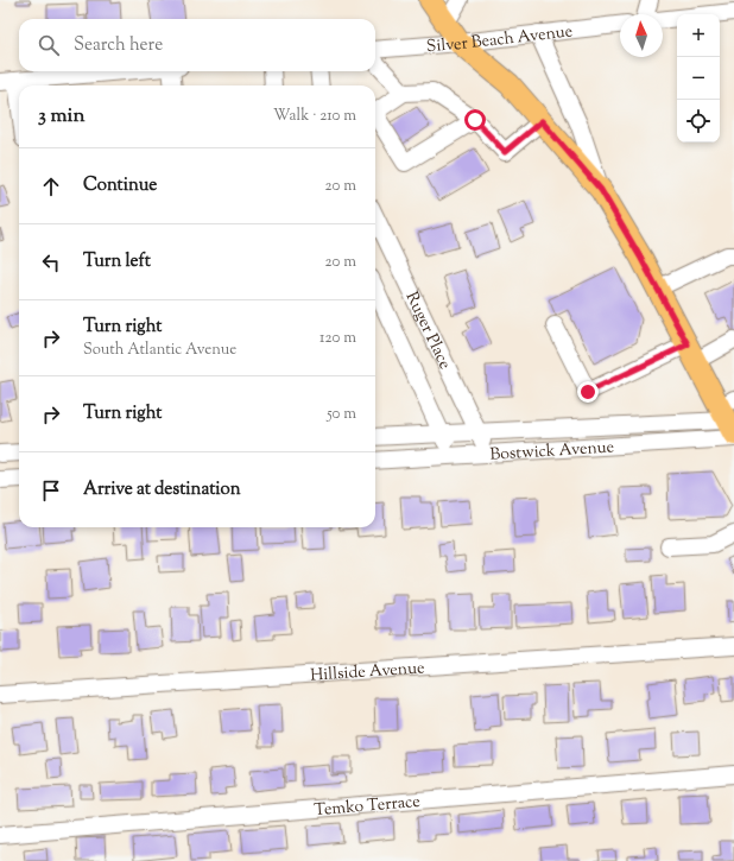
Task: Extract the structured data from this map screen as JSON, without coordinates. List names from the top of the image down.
{
  "streets": {
    "street": [
      "Silver Beach Avenue",
      "Ruger Place",
      "Bostwick Avenue",
      "Hillside Avenue",
      "Temko Terrace"
    ]
  },
  "crossings": [
    ["Ruger Place", "Bostwick Avenue"]
  ],
  "north": "top",
  "page": {
    "map_buttons": ["+", "−"],
    "search": "Search here",
    "heading": ["3 min", "Walk · 210 m"],
    "list": [
      ["Continue", "20 m"],
      ["Turn left", "20 m"],
      ["Turn right", "South Atlantic Avenue", "120 m"],
      ["Turn right", "50 m"],
      "Arrive at destination"
    ]
  }
}
